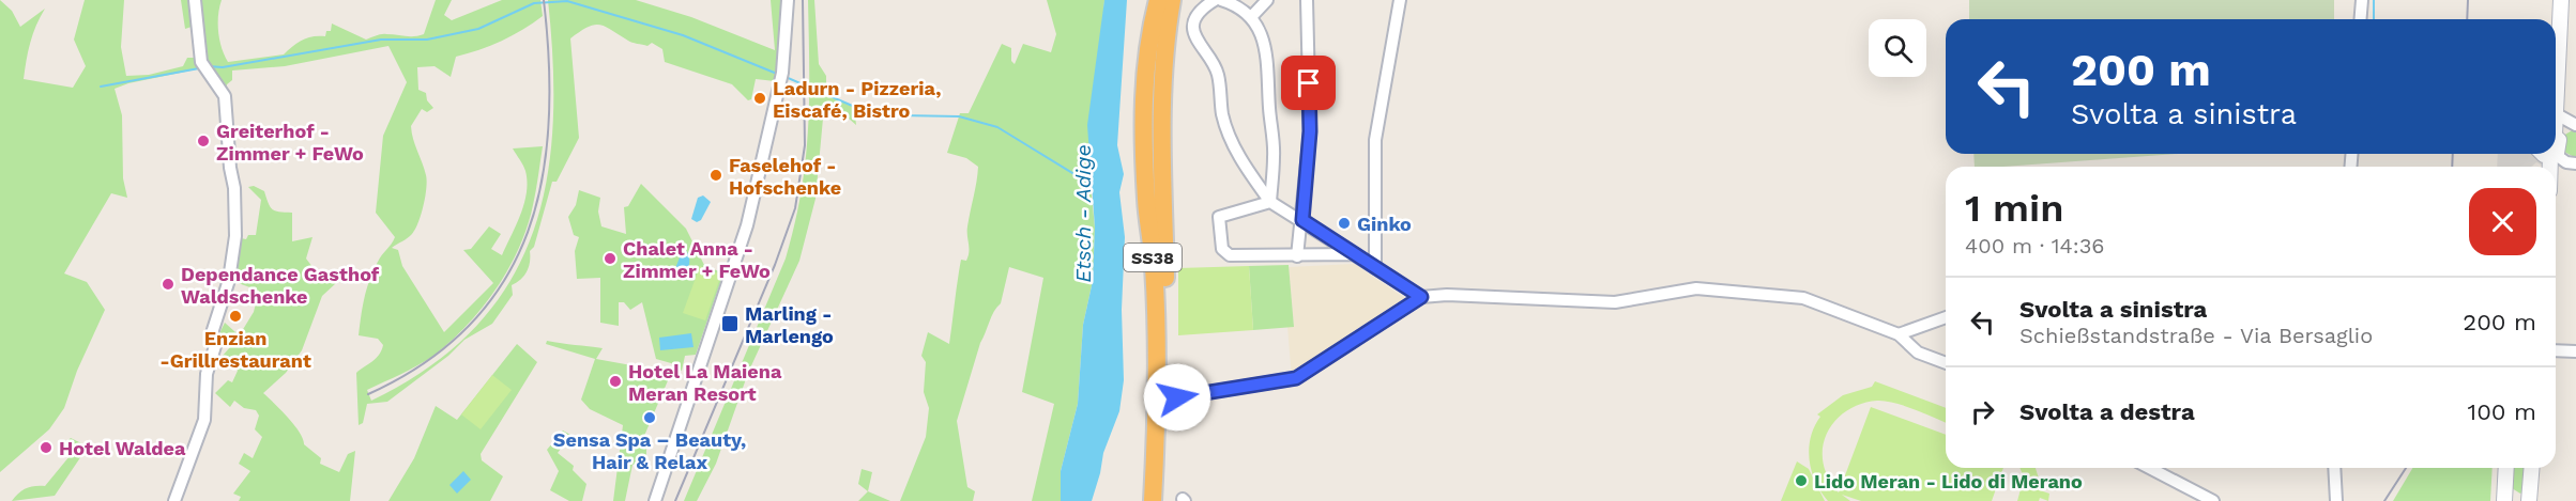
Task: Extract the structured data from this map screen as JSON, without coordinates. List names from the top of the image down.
{
  "streets": {
    "highway": ["SS38"]
  },
  "water": ["Etsch - Adige"],
  "places": {
    "other": [
      "Ladurn - Pizzeria, Eiscafé, Bistro",
      "Greiterhof - Zimmer + FeWo",
      "Faselehof - Hofschenke",
      "Ginko",
      "Chalet Anna - Zimmer + FeWo",
      "Dependance Gasthof Waldschenke",
      "Enzian -Grillrestaurant",
      "Hotel La Maiena Meran Resort",
      "Sensa Spa – Beauty, Hair & Relax",
      "Hotel Waldea",
      "Lido Meran - Lido di Merano"
    ],
    "transit": ["Marling - Marlengo"]
  },
  "page": {
    "turn": ["200 m", "Svolta a sinistra"],
    "heading": ["1 min", "400 m · 14:36"],
    "list": [
      {
        "name": "Svolta a sinistra",
        "note": "Schießstandstraße - Via Bersaglio",
        "value": "200 m"
      },
      {
        "name": "Svolta a destra",
        "value": "100 m"
      }
    ]
  }
}
